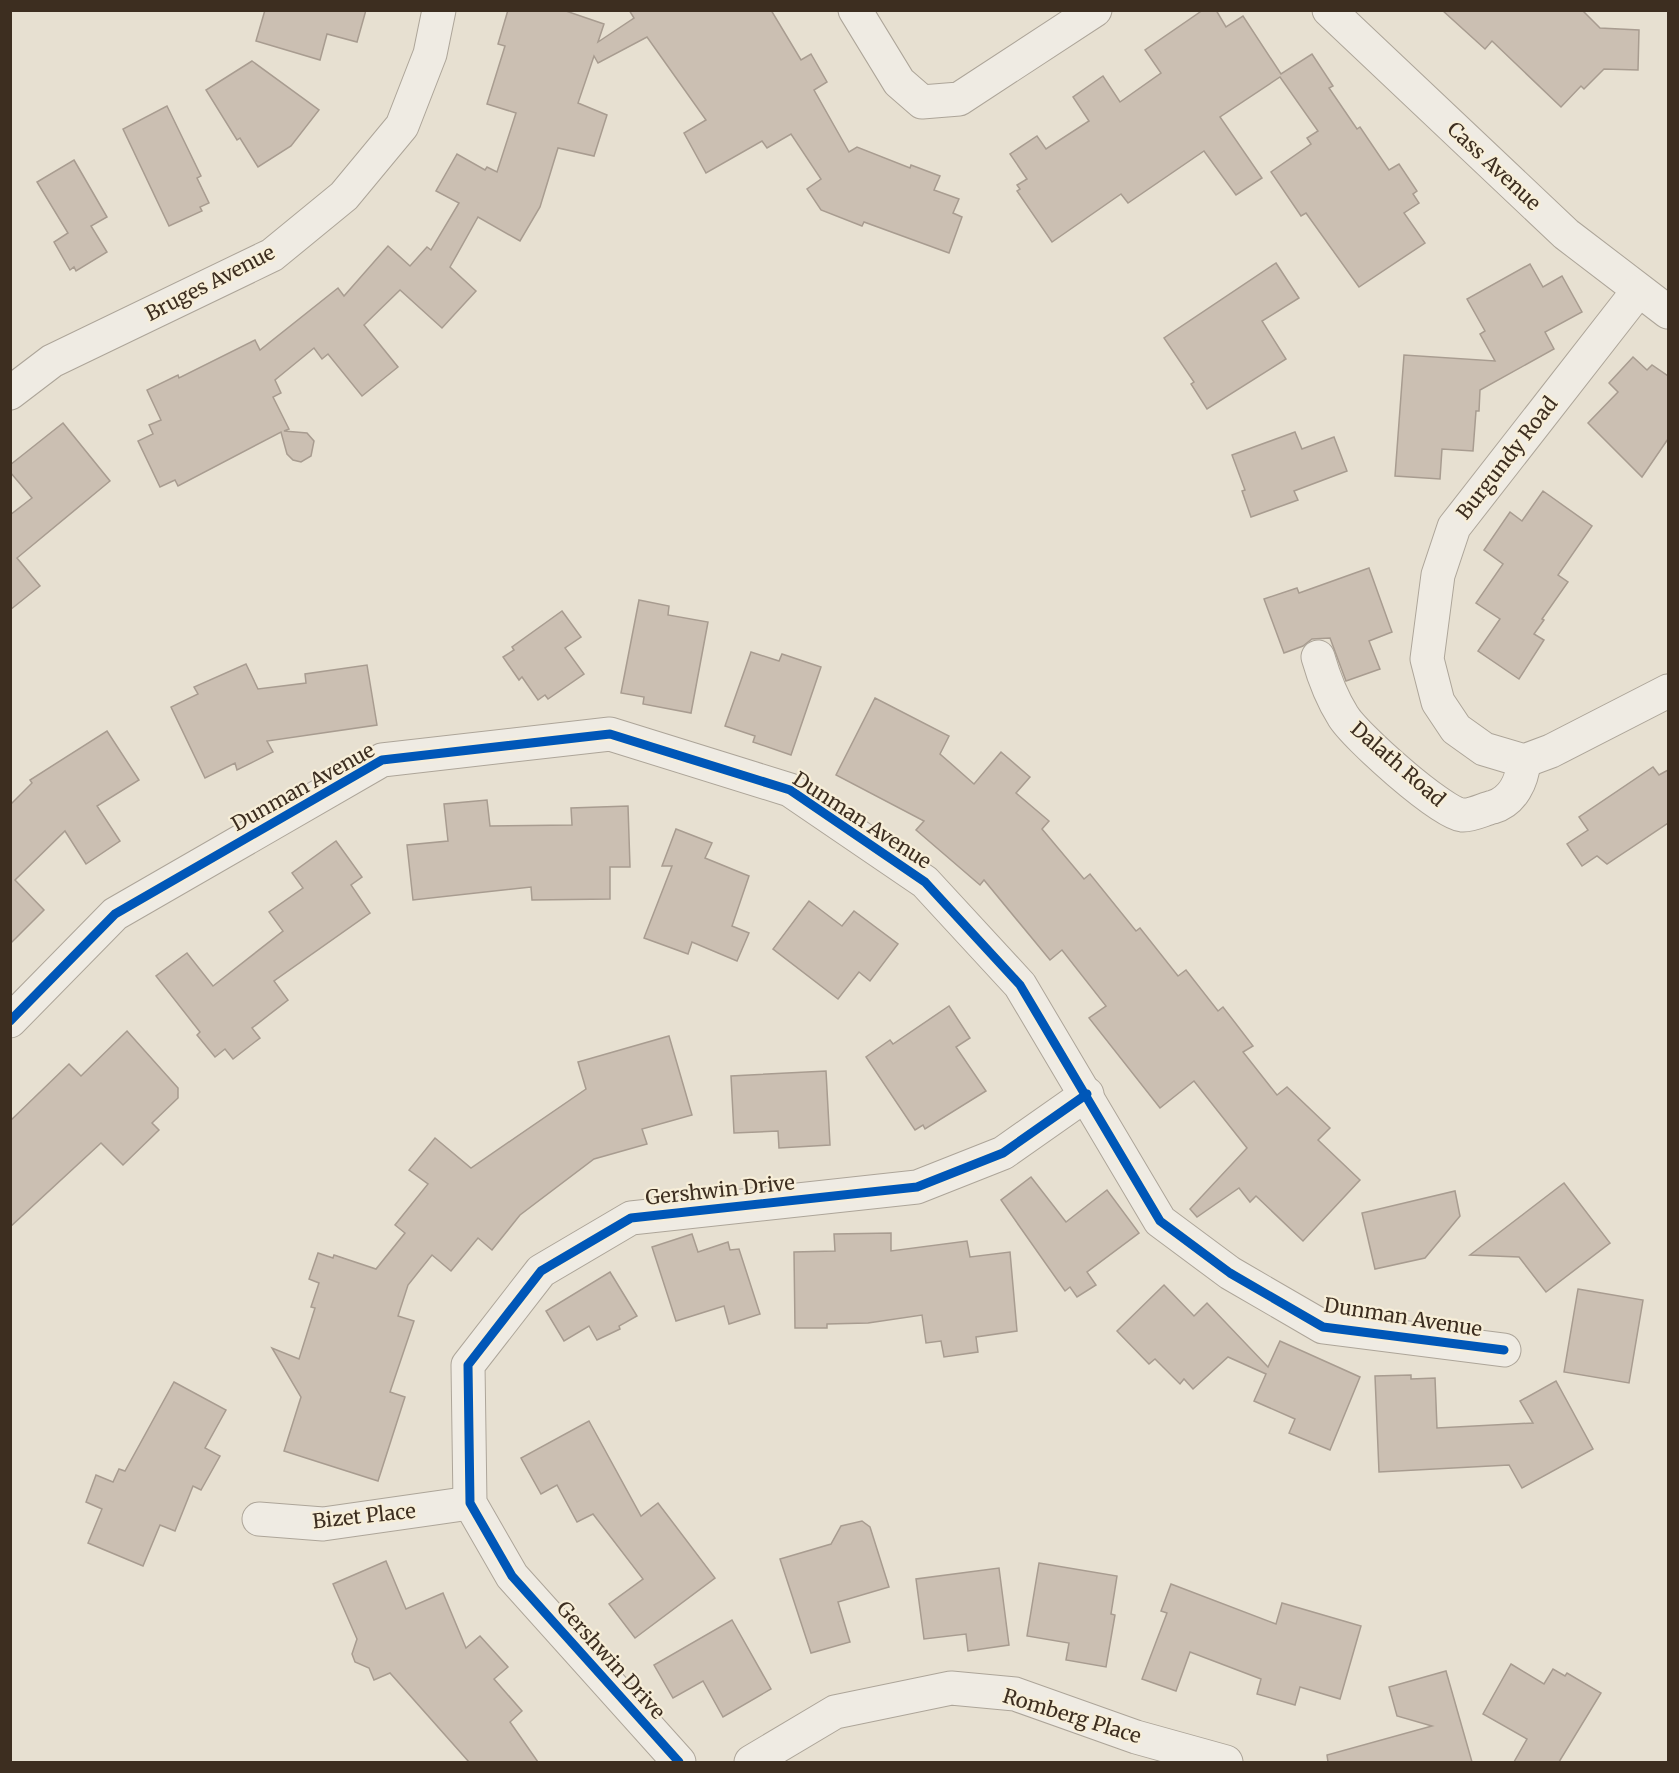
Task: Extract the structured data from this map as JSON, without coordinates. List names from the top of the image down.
{
  "streets": {
    "street": [
      "Cass Avenue",
      "Bruges Avenue",
      "Burgundy Road",
      "Dalath Road",
      "Dunman Avenue",
      "Gershwin Drive",
      "Bizet Place",
      "Romberg Place"
    ]
  },
  "crossings": [
    ["Cass Avenue", "Burgundy Road"],
    ["Burgundy Road", "Dalath Road"],
    ["Dunman Avenue", "Gershwin Drive"],
    ["Gershwin Drive", "Bizet Place"]
  ]
}
